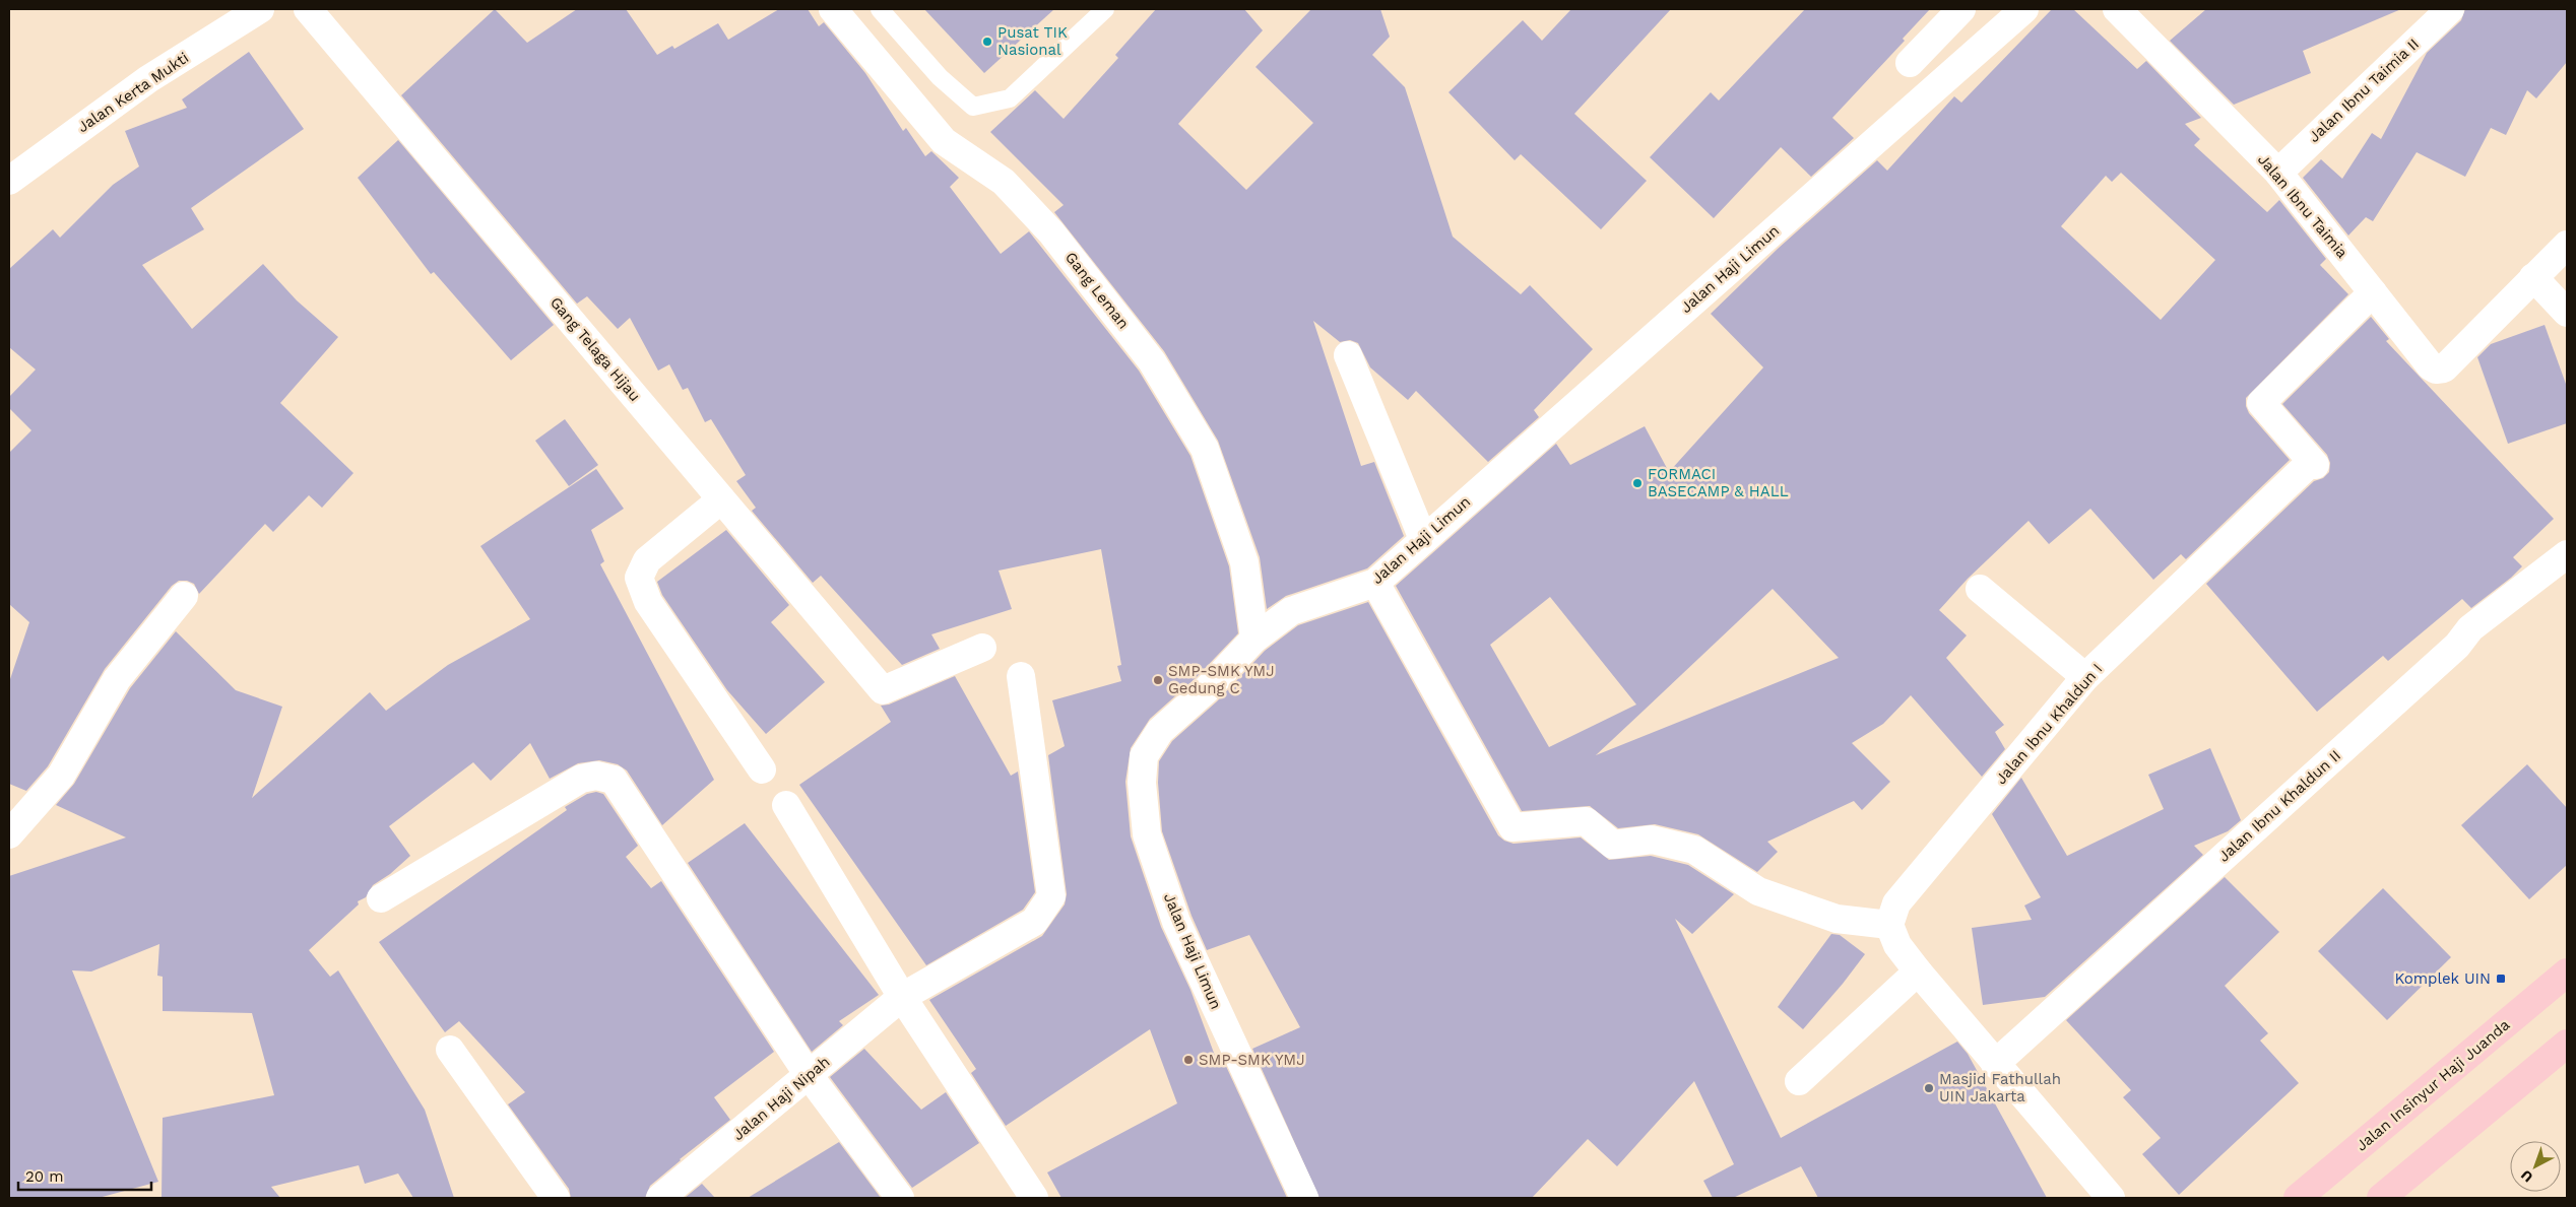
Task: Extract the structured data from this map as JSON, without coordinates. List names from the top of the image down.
{
  "streets": {
    "highway": ["Jalan Insinyur Haji Juanda"],
    "street": [
      "Jalan Ibnu Taimia II",
      "Jalan Kerta Mukti",
      "Jalan Ibnu Taimia",
      "Jalan Haji Limun",
      "Gang Leman",
      "Gang Telaga Hijau",
      "Jalan Ibnu Khaldun I",
      "Jalan Ibnu Khaldun II",
      "Jalan Haji Nipah"
    ]
  },
  "crossings": [
    ["Jalan Ibnu Taimia II", "Jalan Ibnu Taimia"],
    ["Jalan Ibnu Taimia", "Jalan Ibnu Khaldun I"],
    ["Jalan Haji Limun", "Gang Leman"]
  ],
  "places": {
    "other": [
      "Pusat TIK Nasional",
      "FORMACI BASECAMP & HALL",
      "SMP-SMK YMJ Gedung C",
      "SMP-SMK YMJ",
      "Masjid Fathullah UIN Jakarta"
    ],
    "transit": ["Komplek UIN"]
  },
  "scale_bar": "20 m",
  "north": "bottom left"
}
